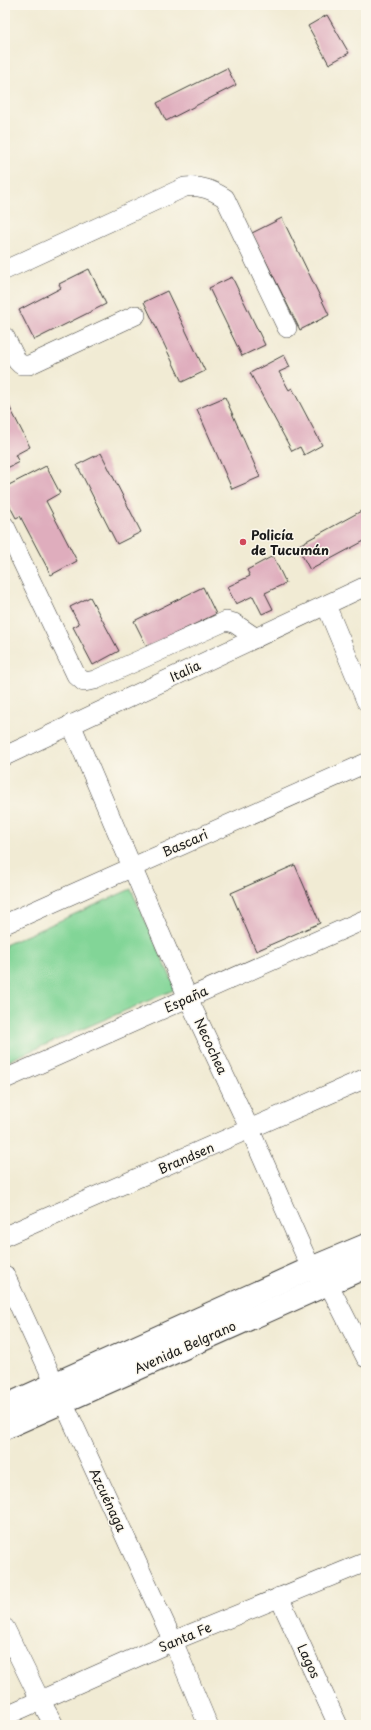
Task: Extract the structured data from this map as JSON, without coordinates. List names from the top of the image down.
{
  "streets": {
    "main road": ["Avenida Belgrano"],
    "street": [
      "Italia",
      "Bascari",
      "España",
      "Necochea",
      "Brandsen",
      "Azcuénaga",
      "Santa Fe",
      "Lagos"
    ]
  },
  "crossings": [
    ["Italia", "Necochea"],
    ["Bascari", "Necochea"],
    ["España", "Necochea"],
    ["Necochea", "Brandsen"],
    ["Necochea", "Avenida Belgrano"],
    ["Avenida Belgrano", "Azcuénaga"],
    ["Azcuénaga", "Santa Fe"],
    ["Santa Fe", "Lagos"]
  ],
  "places": ["Policía de Tucumán"]
}
